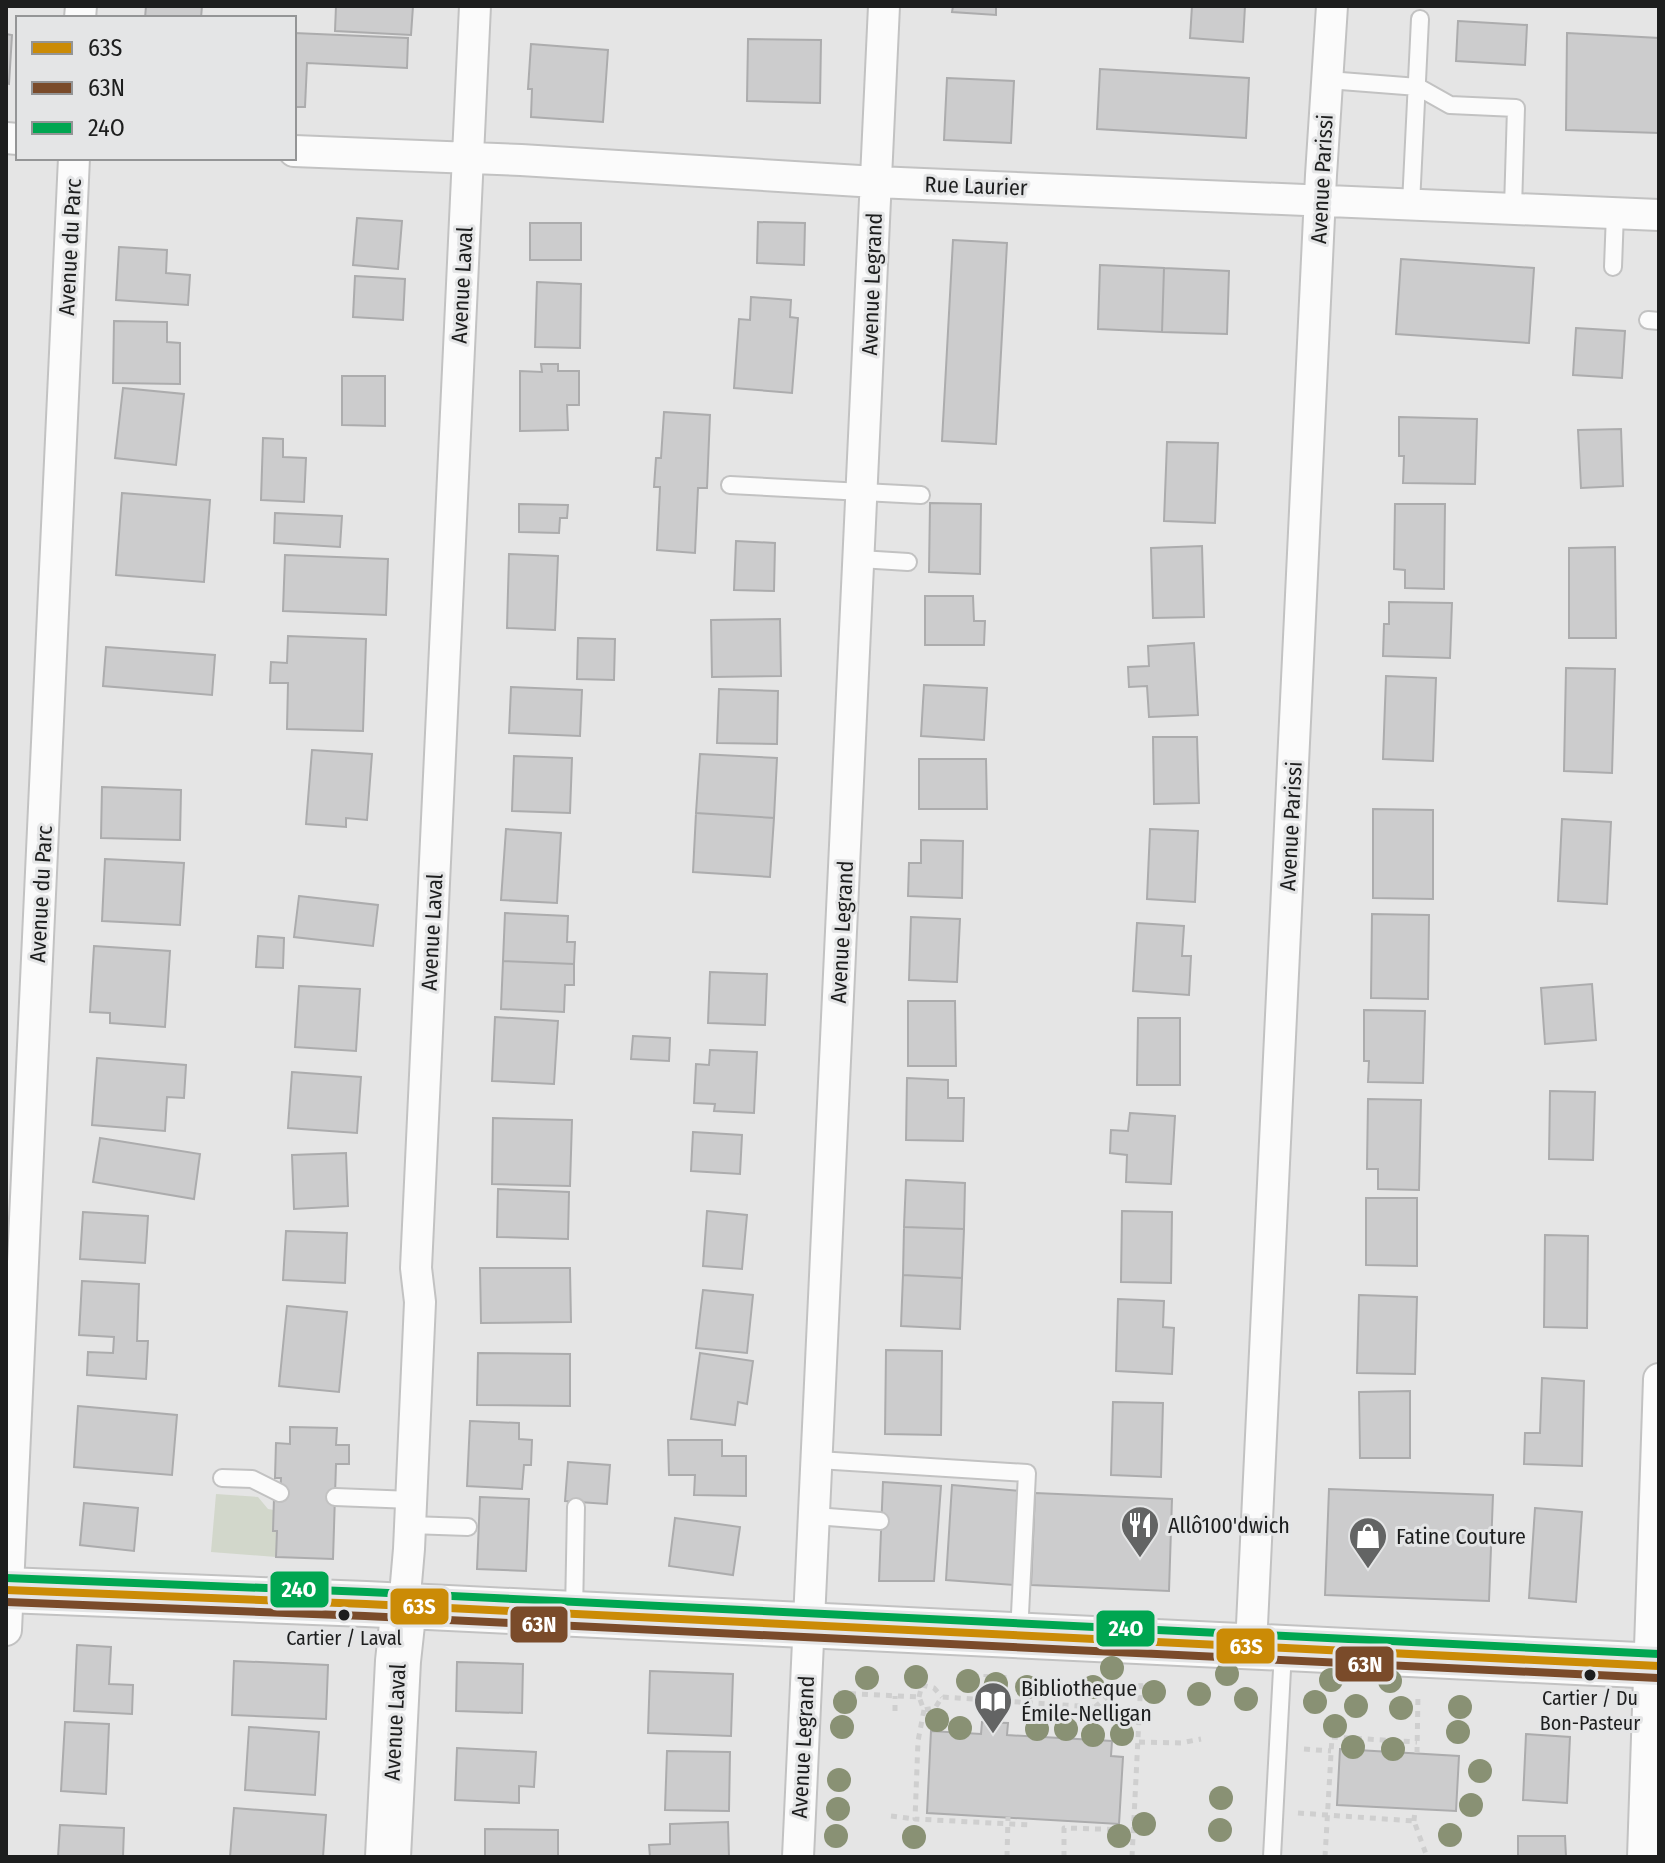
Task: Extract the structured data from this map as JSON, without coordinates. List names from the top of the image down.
{
  "streets": {
    "street": [
      "Avenue Parissi",
      "Rue Laurier",
      "Avenue du Parc",
      "Avenue Legrand",
      "Avenue Laval"
    ]
  },
  "crossings": [
    ["Avenue Parissi", "Rue Laurier"],
    ["Rue Laurier", "Avenue Legrand"],
    ["Rue Laurier", "Avenue Laval"]
  ],
  "places": {
    "restaurant": ["Allô100'dwich"],
    "shop": ["Fatine Couture"],
    "other": ["Cartier / Laval", "Cartier / Du Bon-Pasteur"],
    "library": ["Bibliotheque Émile-Nelligan"]
  },
  "lines": ["transit line 24O", "transit line 63S", "transit line 63N"],
  "legend": ["63S", "63N", "24O"]
}
